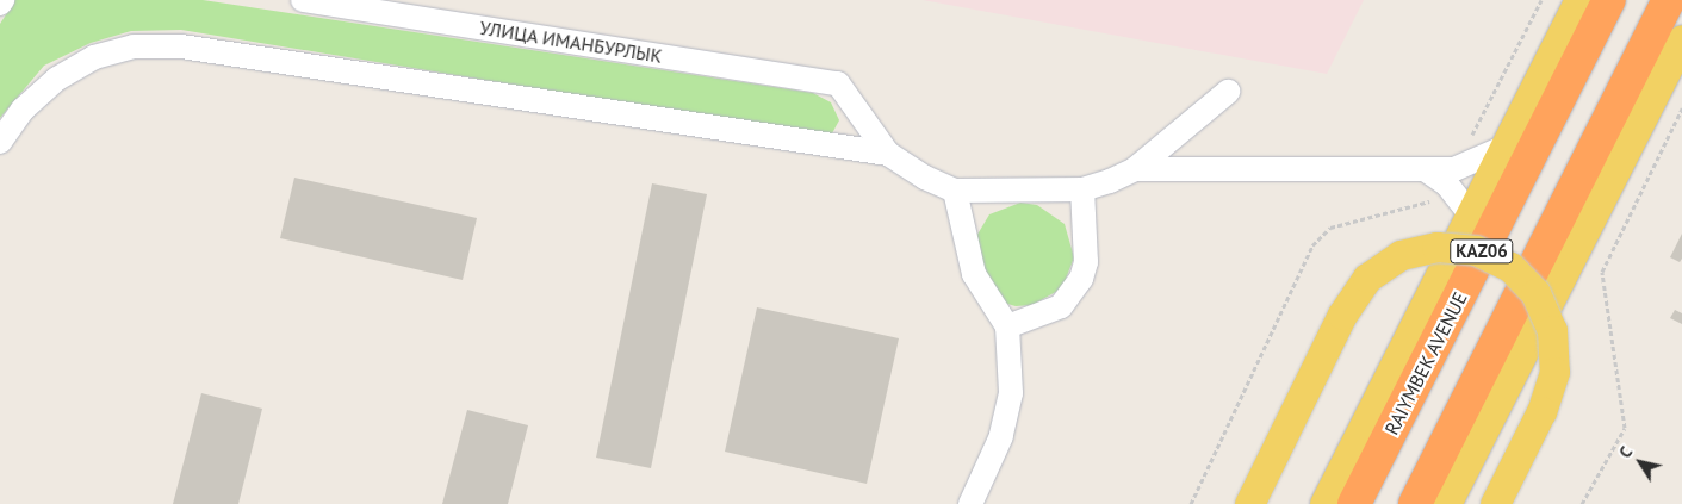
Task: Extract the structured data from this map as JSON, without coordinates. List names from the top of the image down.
{
  "streets": {
    "highway": ["KАZ06", "RAIYMBEK AVENUE"],
    "street": ["УЛИЦА ИМАНБУРЛЫК"]
  },
  "north": "top left"
}
